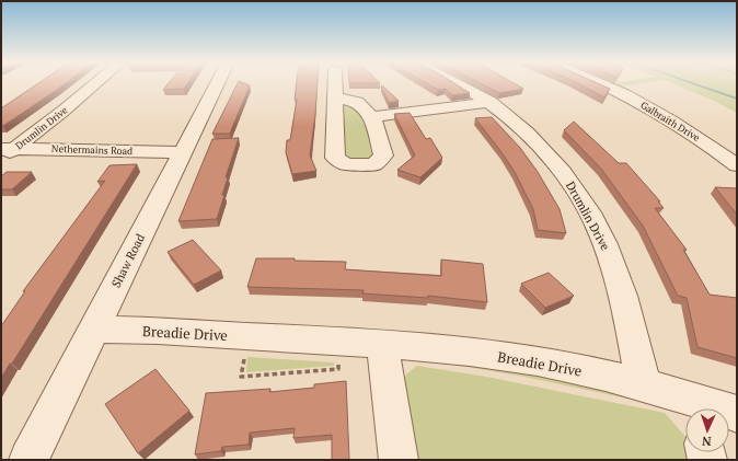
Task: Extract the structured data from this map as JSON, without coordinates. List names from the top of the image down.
{
  "streets": {
    "street": [
      "Galbraith Drive",
      "Drumlin Drive",
      "Nethermains Road",
      "Shaw Road",
      "Breadie Drive"
    ]
  },
  "crossings": [
    ["Drumlin Drive", "Nethermains Road"],
    ["Drumlin Drive", "Breadie Drive"],
    ["Nethermains Road", "Shaw Road"],
    ["Shaw Road", "Breadie Drive"]
  ],
  "north": "bottom"
}
